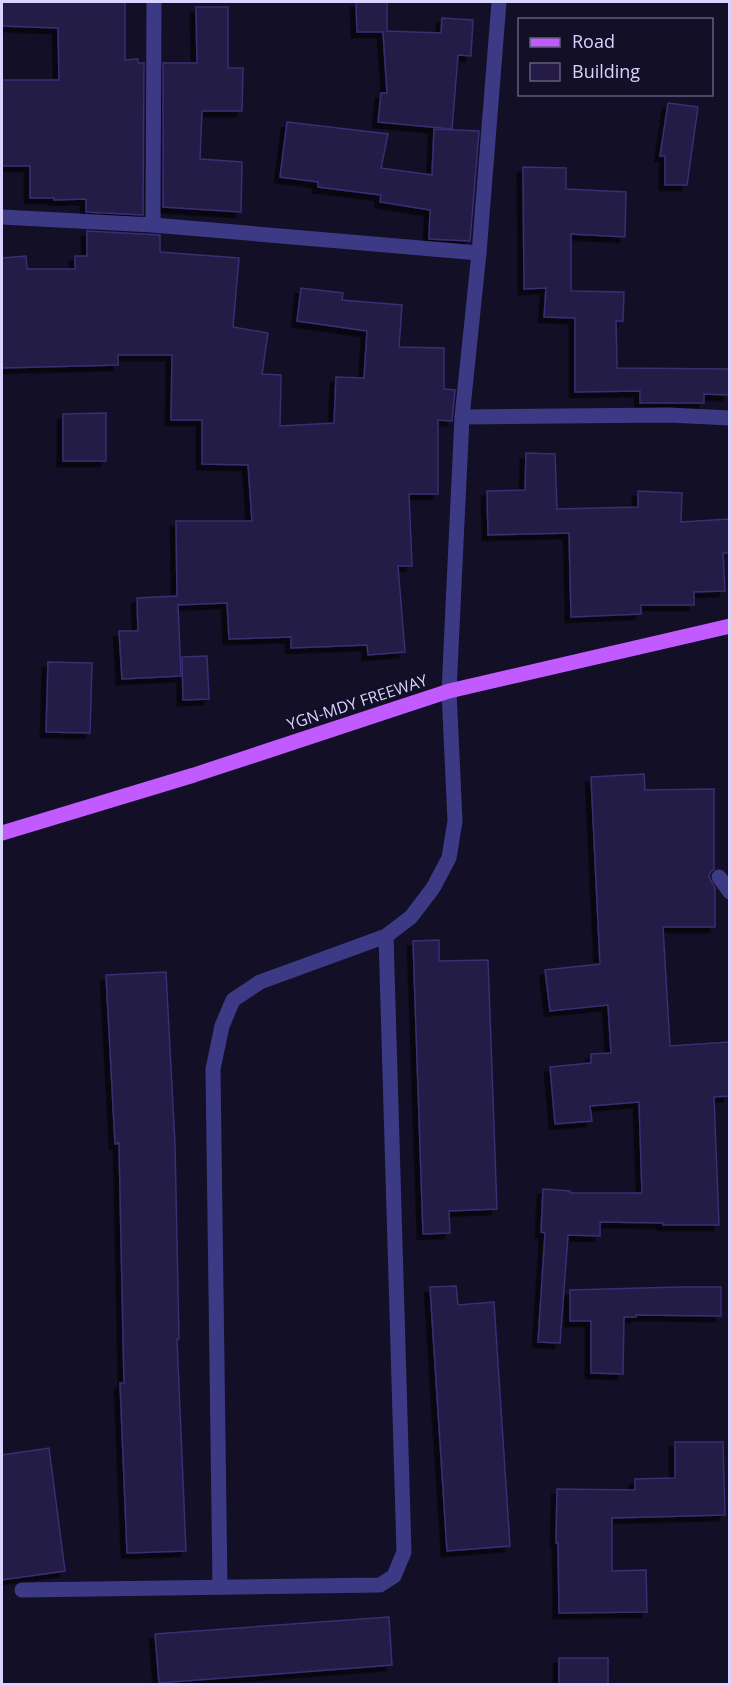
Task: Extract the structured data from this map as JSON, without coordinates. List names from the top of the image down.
{
  "streets": {
    "main road": ["YGN-MDY FREEWAY"]
  },
  "legend": ["Road", "Building"]
}
